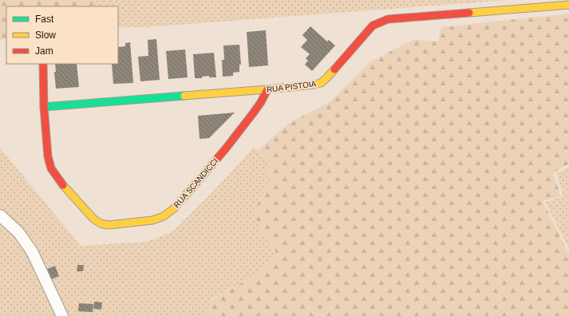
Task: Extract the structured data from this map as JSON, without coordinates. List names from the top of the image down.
{
  "streets": {
    "street": ["RUA PISTOIA", "RUA SCANDICCI"]
  },
  "crossings": [
    ["RUA PISTOIA", "RUA SCANDICCI"]
  ],
  "legend": ["Fast", "Slow", "Jam"]
}
